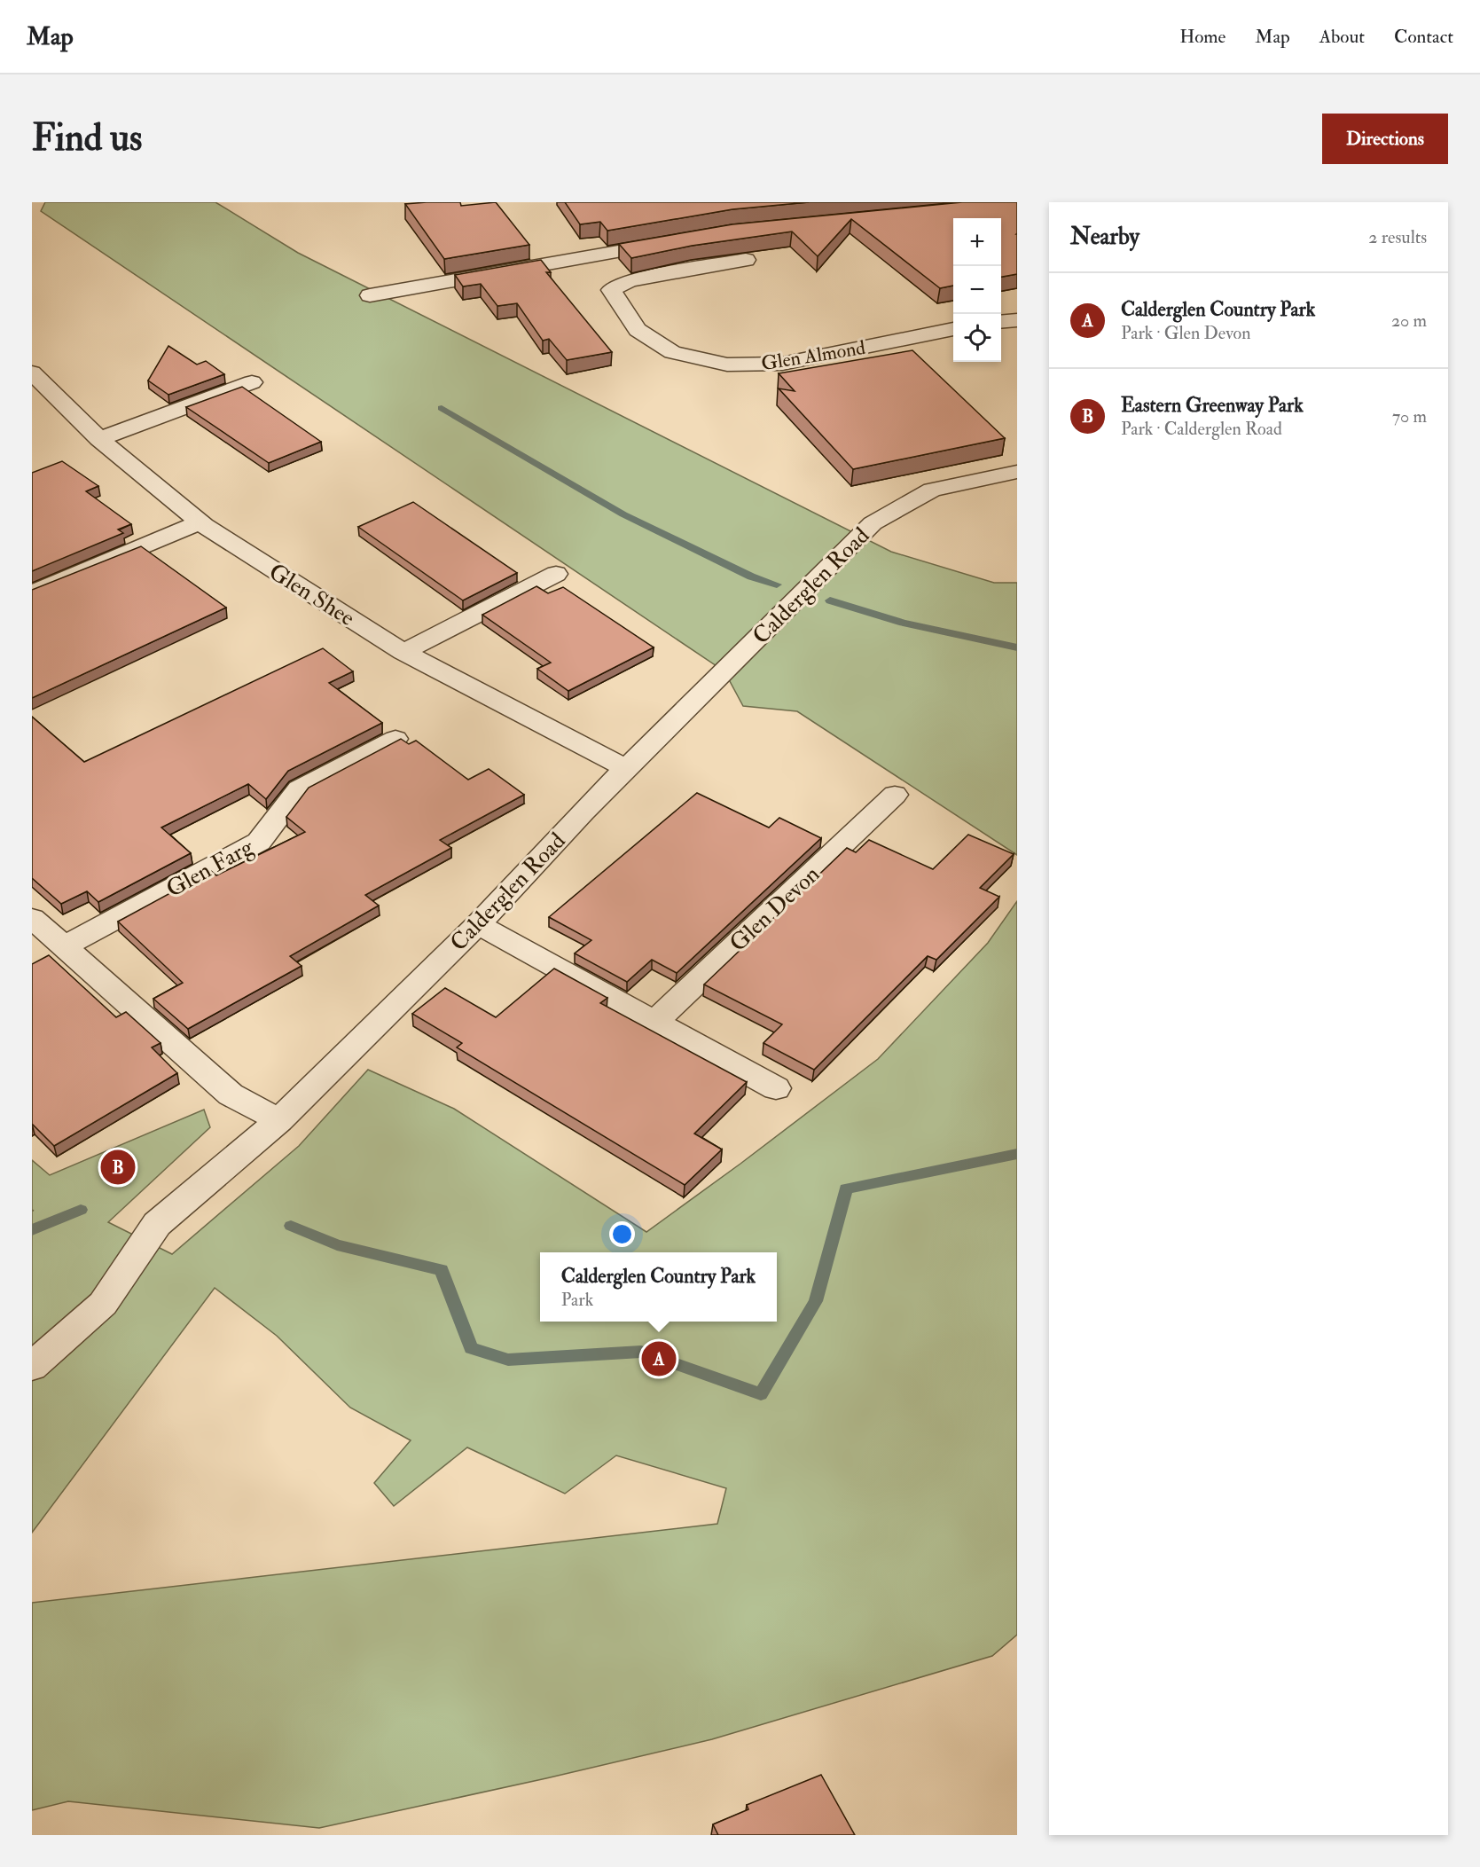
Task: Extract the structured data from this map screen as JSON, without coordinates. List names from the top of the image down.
{
  "streets": {
    "street": [
      "Glen Almond",
      "Calderglen Road",
      "Glen Shee",
      "Glen Farg",
      "Glen Devon"
    ]
  },
  "crossings": [
    ["Calderglen Road", "Glen Shee"]
  ],
  "page": {
    "header": "Map",
    "nav": [
      "Home",
      "Map",
      "About",
      "Contact"
    ],
    "buttons": "Directions",
    "title": "Find us",
    "heading": ["Nearby", "2 results"],
    "map_buttons": ["+", "−"],
    "list": [
      {
        "mark": "A",
        "name": "Calderglen Country Park",
        "note": "Park · Glen Devon",
        "value": "20 m"
      },
      {
        "mark": "B",
        "name": "Eastern Greenway Park",
        "note": "Park · Calderglen Road",
        "value": "70 m"
      }
    ],
    "pins": ["B", "A"],
    "popup": ["Calderglen Country Park", "Park"]
  }
}
